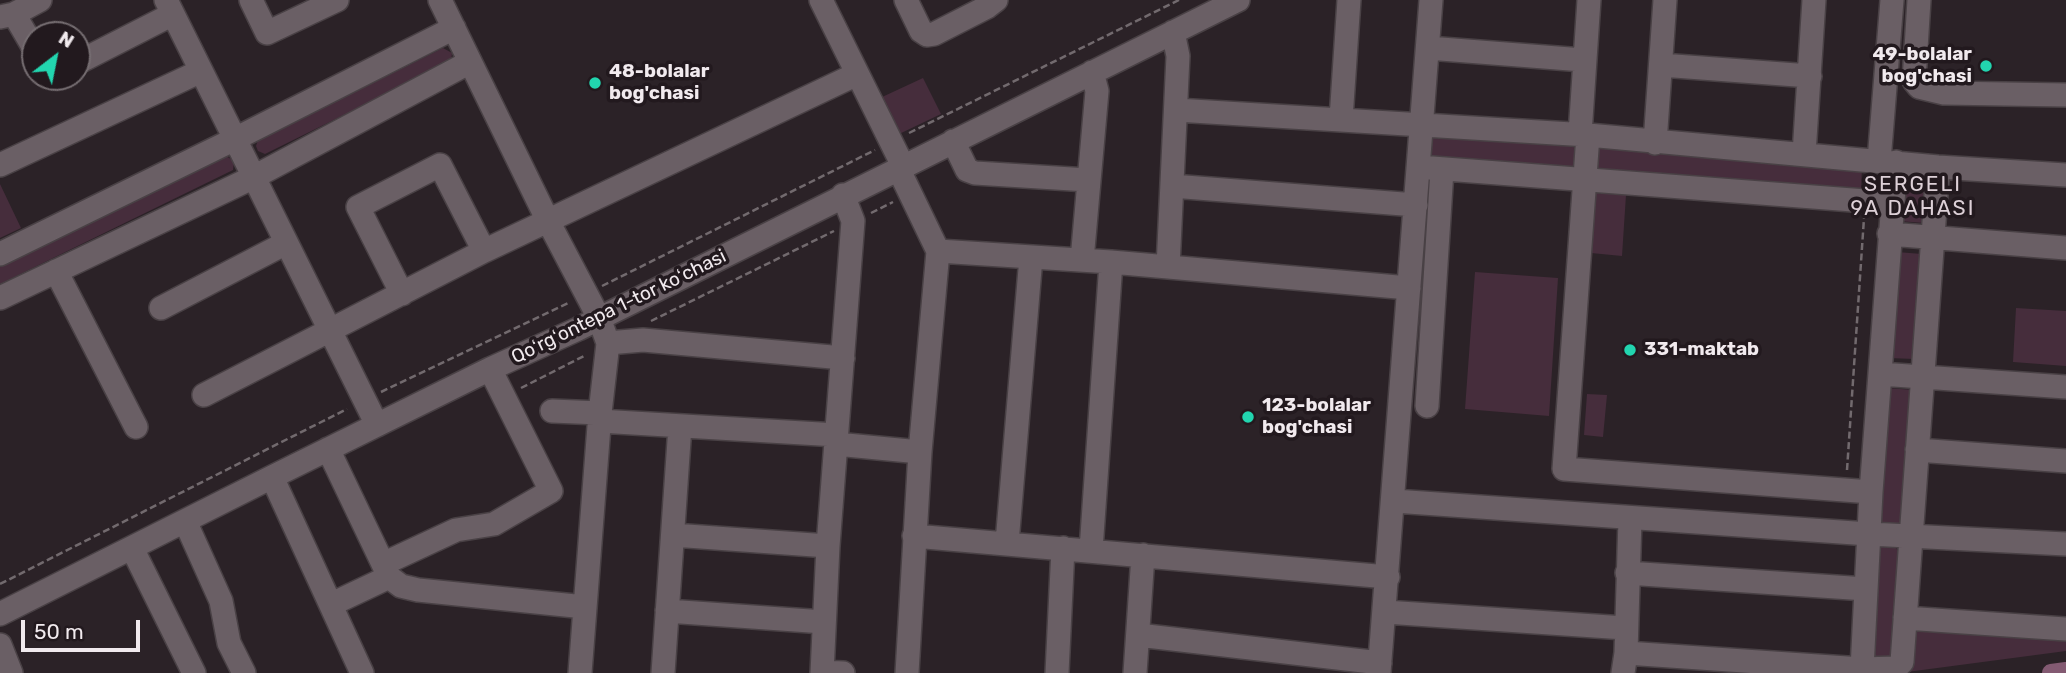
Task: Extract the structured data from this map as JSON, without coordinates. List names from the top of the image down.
{
  "streets": {
    "street": ["Qoʻrgʻontepa 1-tor koʻchasi"]
  },
  "districts": ["SERGELI 9A DAHASI"],
  "places": [
    "49-bolalar bog'chasi",
    "48-bolalar bog'chasi",
    "331-maktab",
    "123-bolalar bog'chasi"
  ],
  "scale_bar": "50 m",
  "north": "top right"
}
